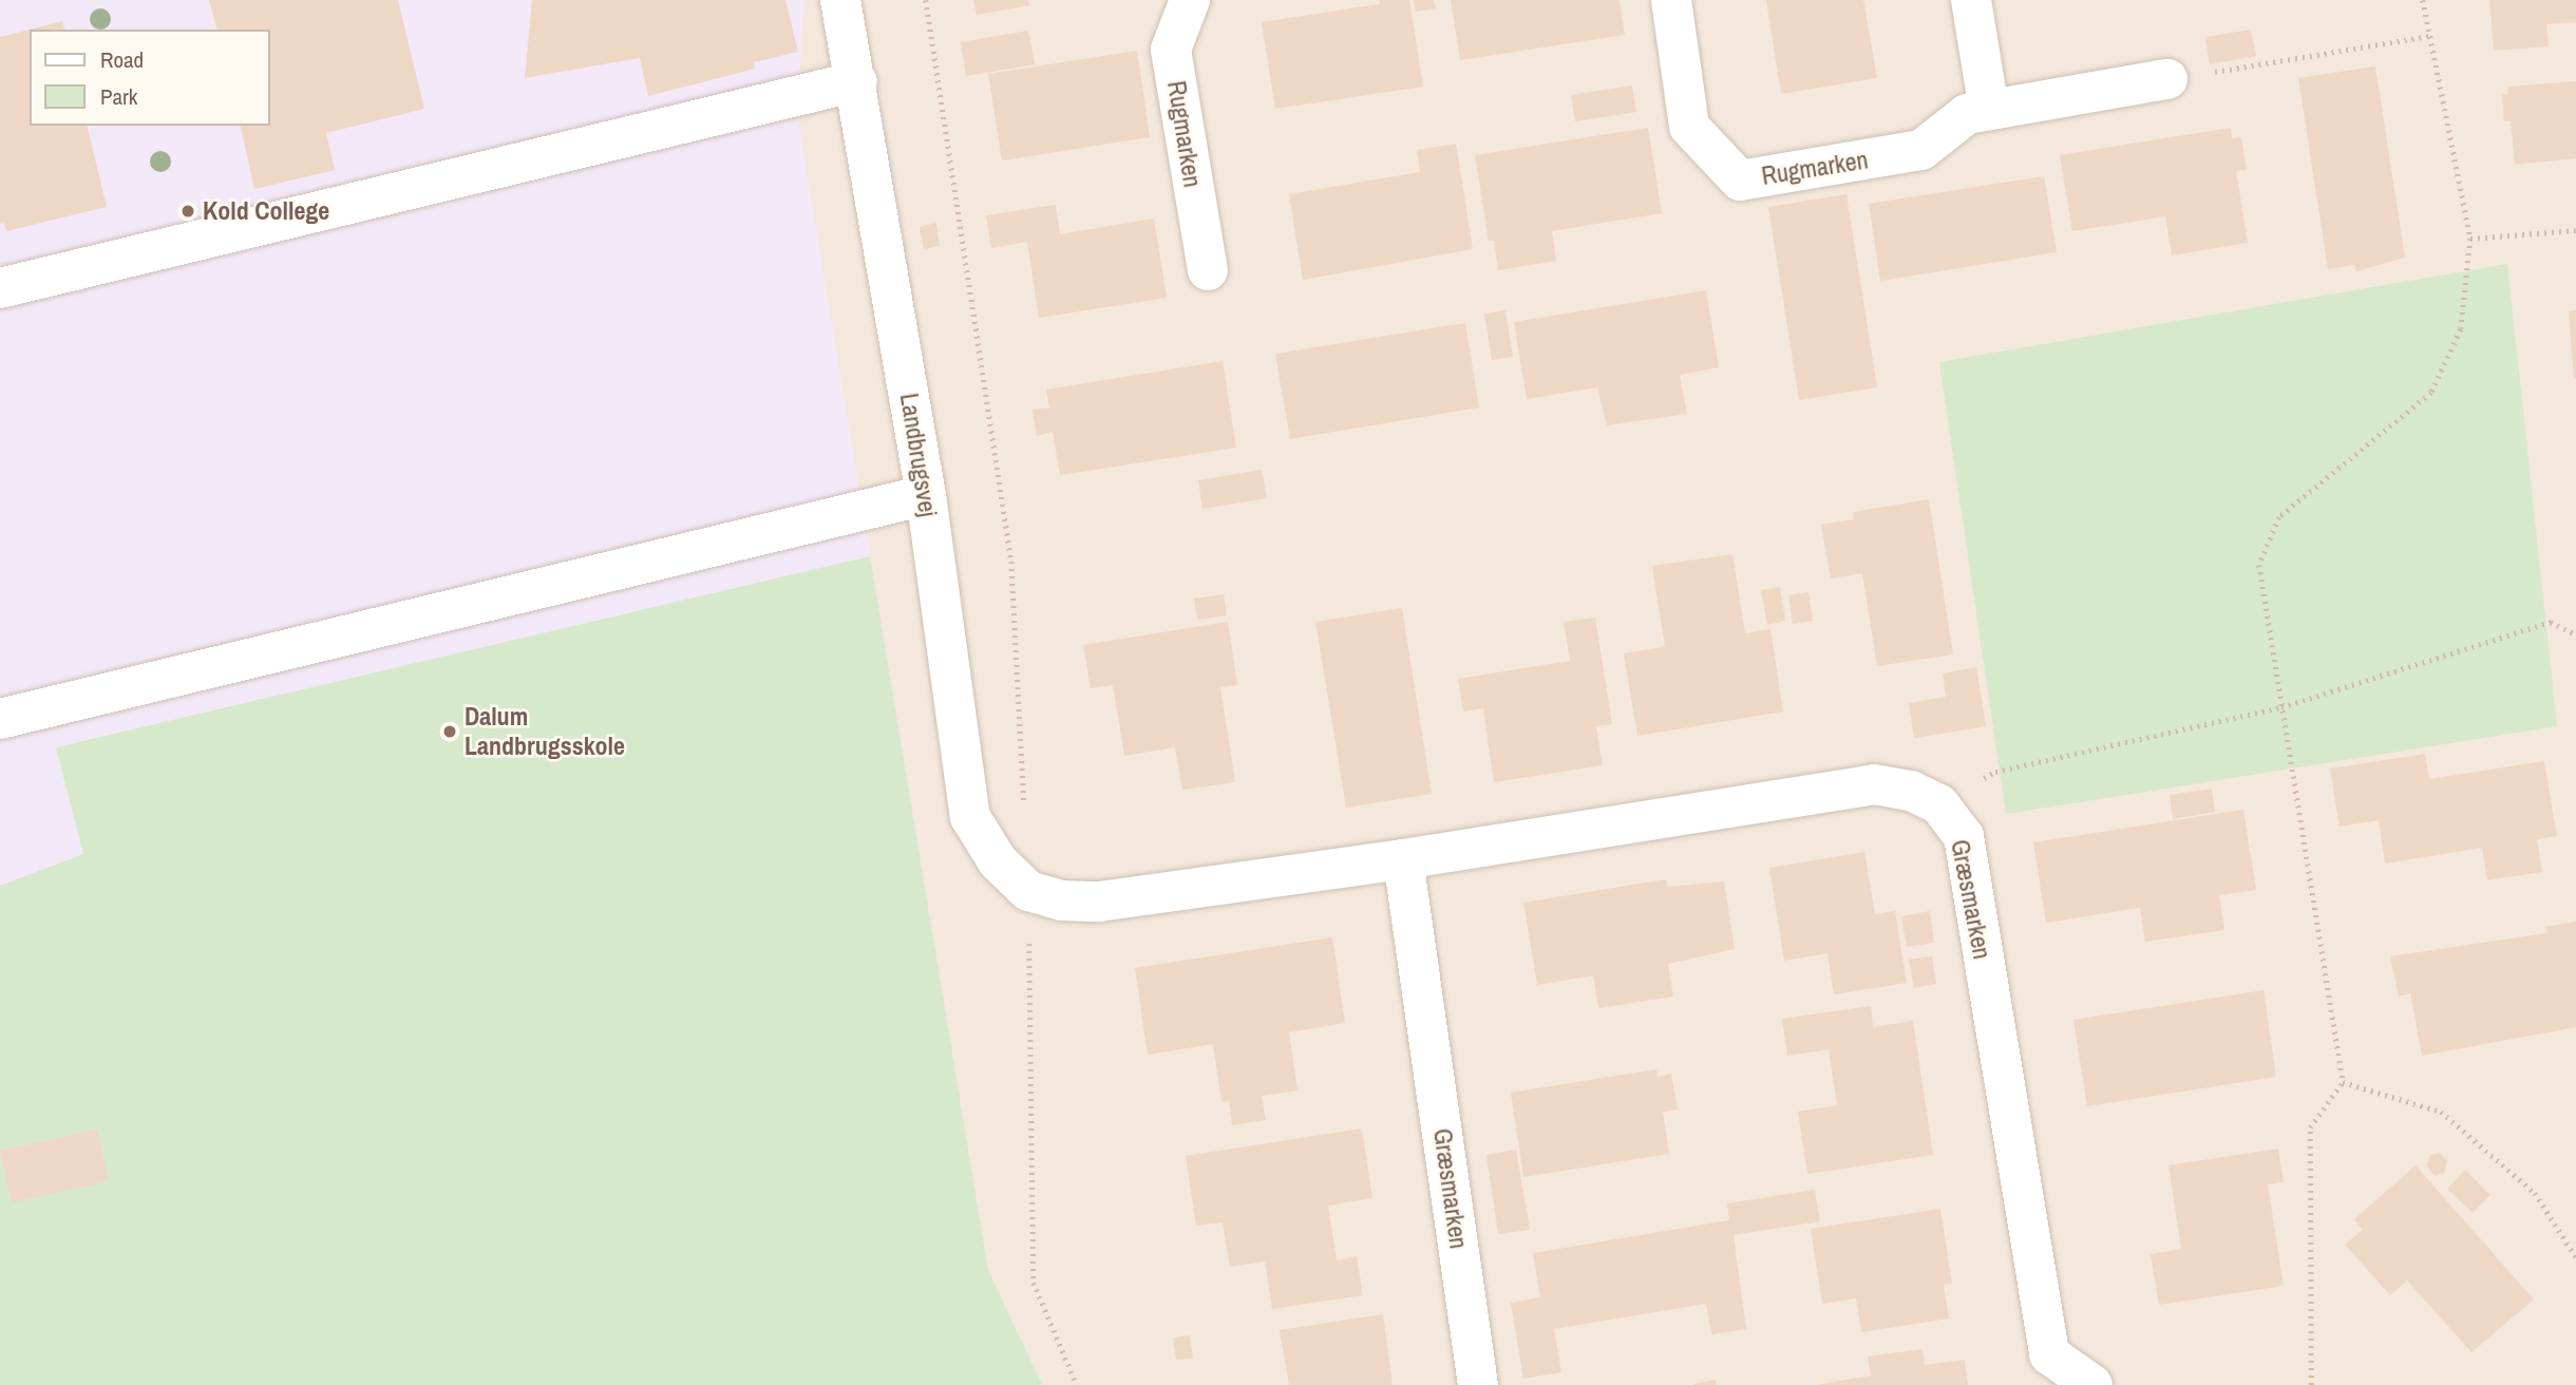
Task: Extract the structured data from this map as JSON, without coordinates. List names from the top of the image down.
{
  "streets": {
    "street": ["Rugmarken", "Landbrugsvej", "Græsmarken"]
  },
  "crossings": [
    ["Landbrugsvej", "Græsmarken"]
  ],
  "places": ["Kold College", "Dalum Landbrugsskole"],
  "legend": ["Road", "Park"]
}
